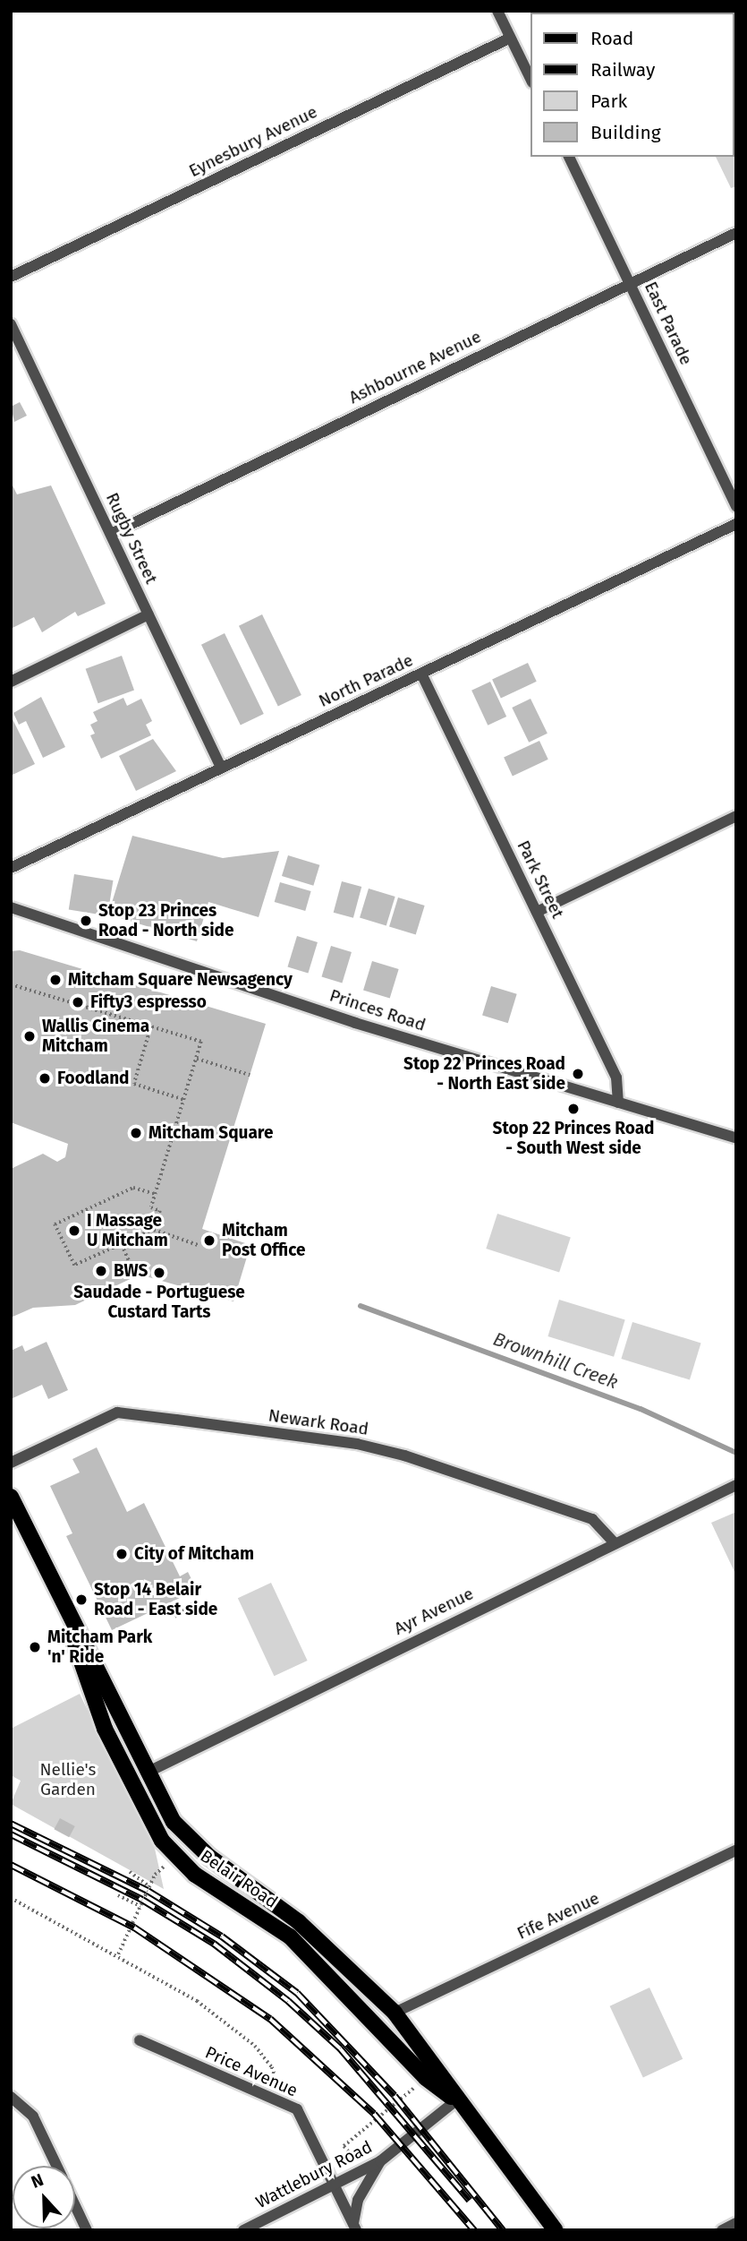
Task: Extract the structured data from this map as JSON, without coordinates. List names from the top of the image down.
{
  "streets": {
    "main road": ["Belair Road"],
    "street": [
      "Eynesbury Avenue",
      "East Parade",
      "Ashbourne Avenue",
      "Rugby Street",
      "North Parade",
      "Park Street",
      "Princes Road",
      "Newark Road",
      "Ayr Avenue",
      "Fife Avenue",
      "Price Avenue",
      "Wattlebury Road"
    ]
  },
  "crossings": [
    ["East Parade", "Ashbourne Avenue"],
    ["Ashbourne Avenue", "Rugby Street"],
    ["Rugby Street", "North Parade"],
    ["North Parade", "Park Street"],
    ["Park Street", "Princes Road"],
    ["Newark Road", "Ayr Avenue"],
    ["Ayr Avenue", "Belair Road"],
    ["Belair Road", "Fife Avenue"],
    ["Belair Road", "Wattlebury Road"],
    ["Price Avenue", "Wattlebury Road"]
  ],
  "water": ["Brownhill Creek"],
  "parks": ["Nellie's Garden"],
  "places": [
    "Stop 23 Princes Road - North side",
    "Mitcham Square Newsagency",
    "Fifty3 espresso",
    "Wallis Cinema Mitcham",
    "Stop 22 Princes Road - North East side",
    "Foodland",
    "Stop 22 Princes Road - South West side",
    "Mitcham Square",
    "I Massage U Mitcham",
    "Mitcham Post Office",
    "BWS",
    "Saudade - Portuguese Custard Tarts",
    "City of Mitcham",
    "Stop 14 Belair Road - East side",
    "Mitcham Park 'n' Ride"
  ],
  "legend": [
    "Road",
    "Railway",
    "Park",
    "Building"
  ],
  "north": "top"
}
